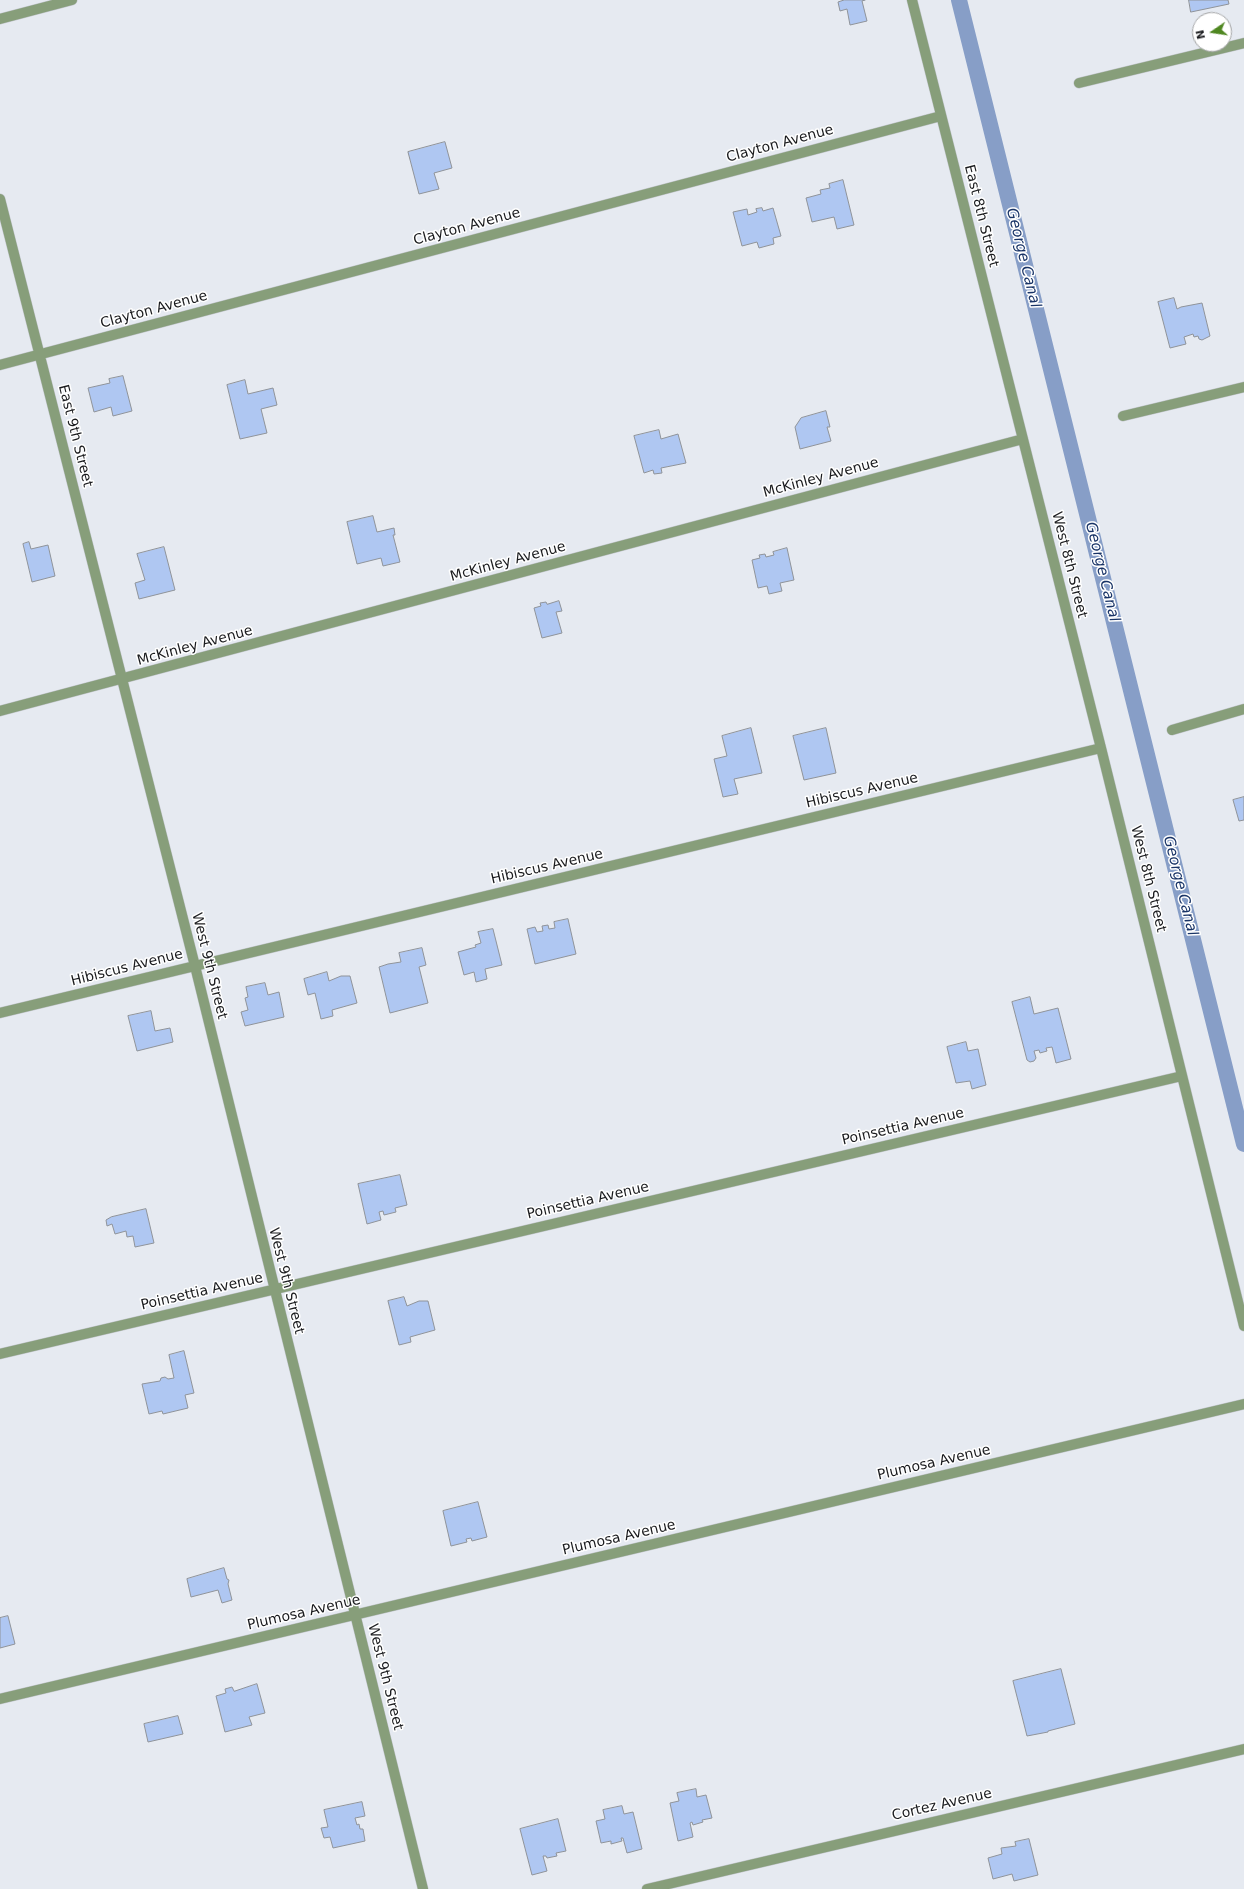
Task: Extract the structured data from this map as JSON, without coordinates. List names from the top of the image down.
{
  "streets": {
    "street": [
      "Clayton Avenue",
      "East 8th Street",
      "East 9th Street",
      "McKinley Avenue",
      "West 8th Street",
      "Hibiscus Avenue",
      "West 9th Street",
      "Poinsettia Avenue",
      "Plumosa Avenue",
      "Cortez Avenue"
    ]
  },
  "crossings": [
    ["Clayton Avenue", "East 8th Street"],
    ["Clayton Avenue", "East 9th Street"],
    ["East 8th Street", "McKinley Avenue"],
    ["East 8th Street", "West 8th Street"],
    ["East 9th Street", "McKinley Avenue"],
    ["East 9th Street", "West 9th Street"],
    ["McKinley Avenue", "West 8th Street"],
    ["McKinley Avenue", "West 9th Street"],
    ["West 8th Street", "Hibiscus Avenue"],
    ["West 8th Street", "Poinsettia Avenue"],
    ["Hibiscus Avenue", "West 9th Street"],
    ["West 9th Street", "Poinsettia Avenue"],
    ["West 9th Street", "Plumosa Avenue"]
  ],
  "water": ["George Canal"],
  "north": "left"
}
